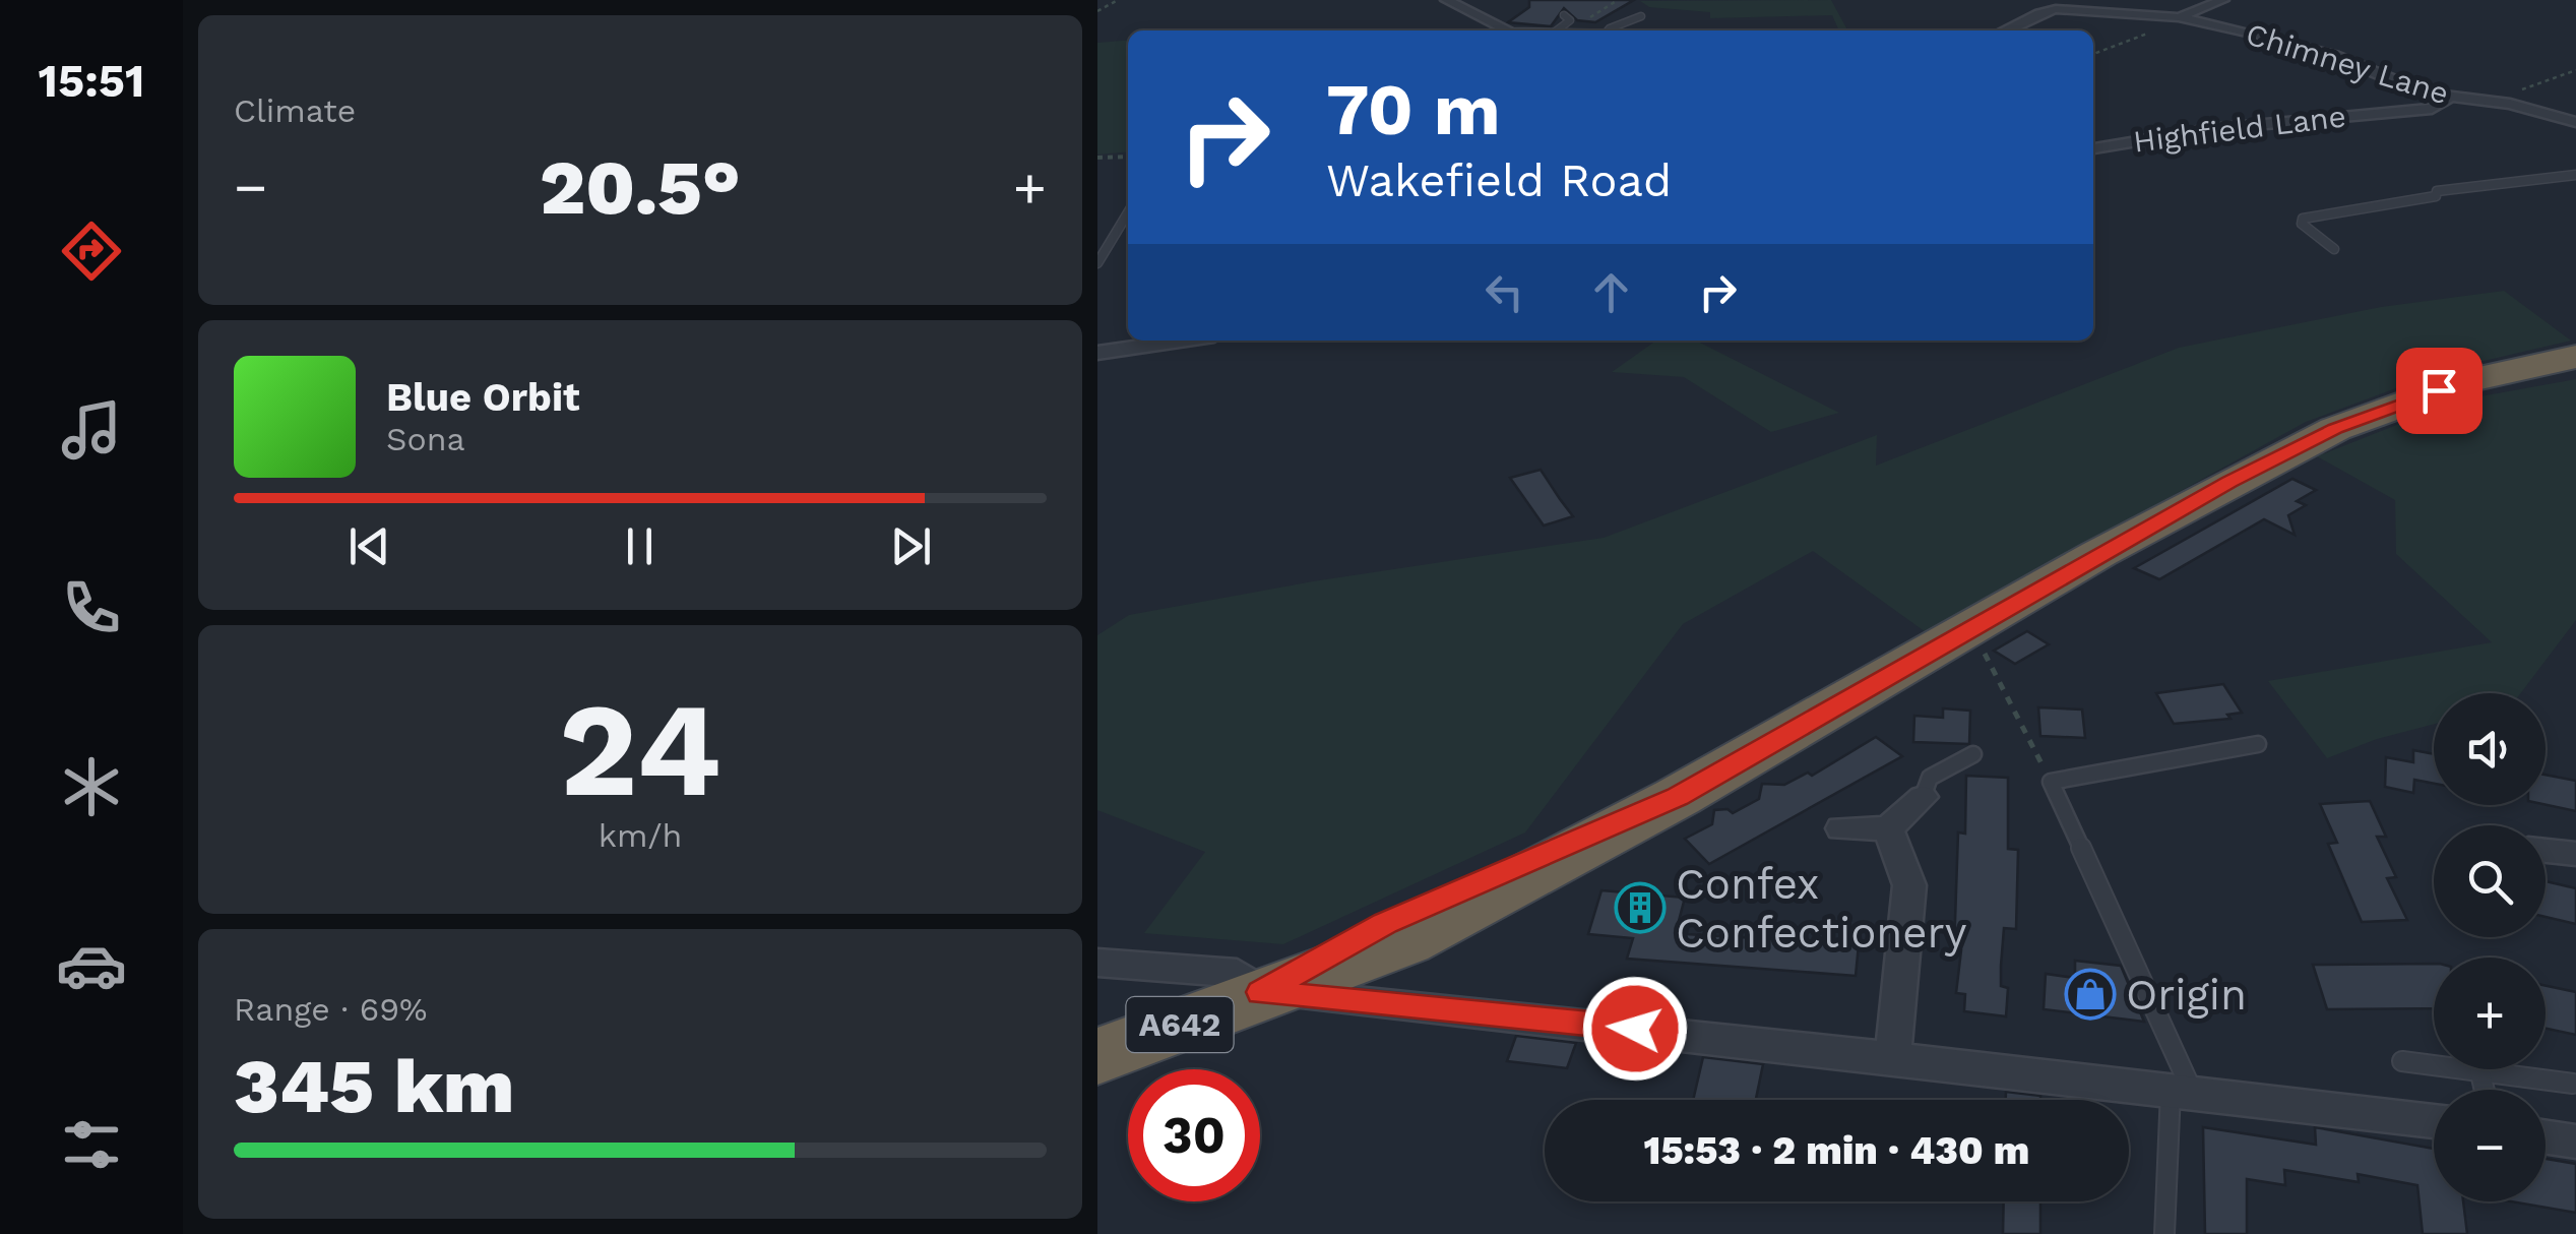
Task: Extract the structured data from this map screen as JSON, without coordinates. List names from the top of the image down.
{
  "streets": {
    "highway": ["A642"],
    "street": ["Chimney Lane", "Highfield Lane"]
  },
  "crossings": [
    ["Chimney Lane", "Highfield Lane"]
  ],
  "places": {
    "building": ["Confex Confectionery"],
    "shop": ["Origin"]
  },
  "page": {
    "tabs": "15:51",
    "tile": [
      "Climate",
      ["24", "km/h"],
      ["Range · 69%", "345 km"]
    ],
    "turn": ["70 m", "Wakefield Road"],
    "heat": ["−", "20.5°", "+"],
    "song": ["Blue Orbit", "Sona"],
    "map_buttons": ["+", "−"],
    "limit": "30",
    "trip": "15:53 · 2 min · 430 m"
  }
}
